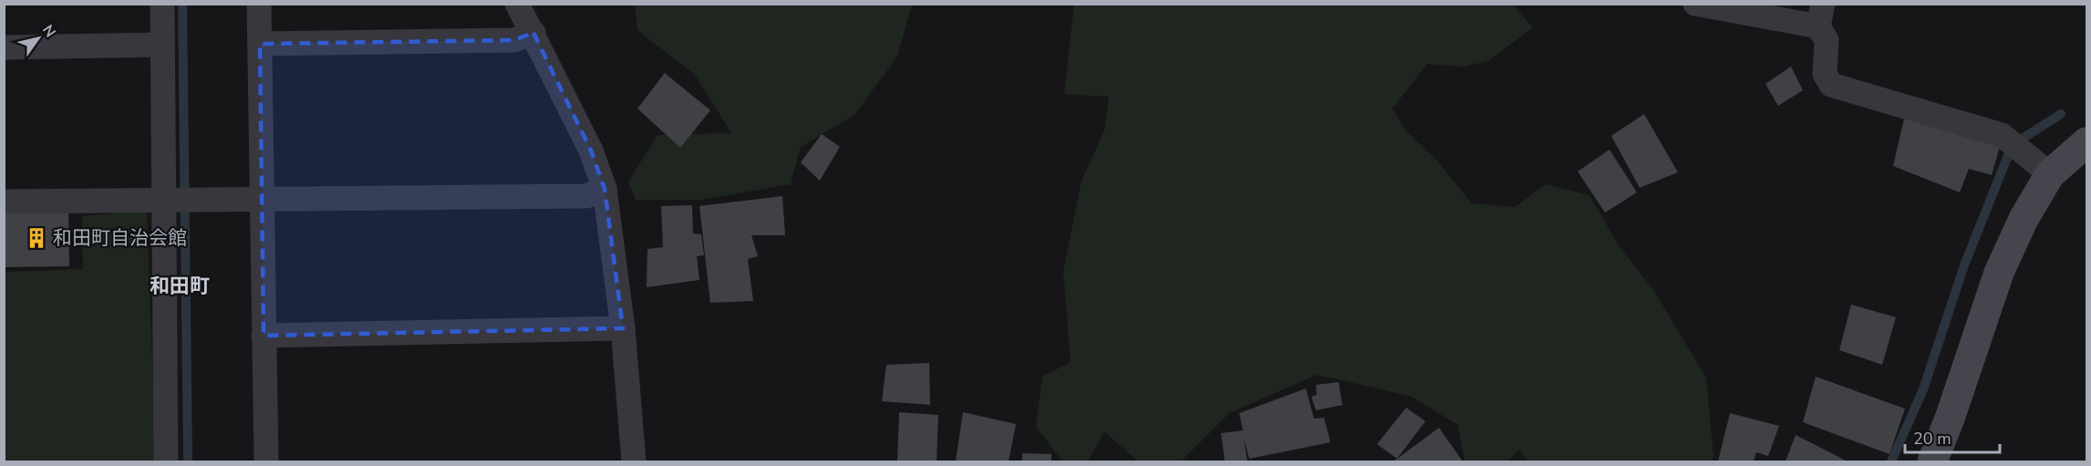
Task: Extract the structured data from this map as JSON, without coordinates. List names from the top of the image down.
{
  "districts": ["和田町"],
  "places": {
    "building": ["和田町自治会館"]
  },
  "scale_bar": "20 m",
  "north": "top right"
}
